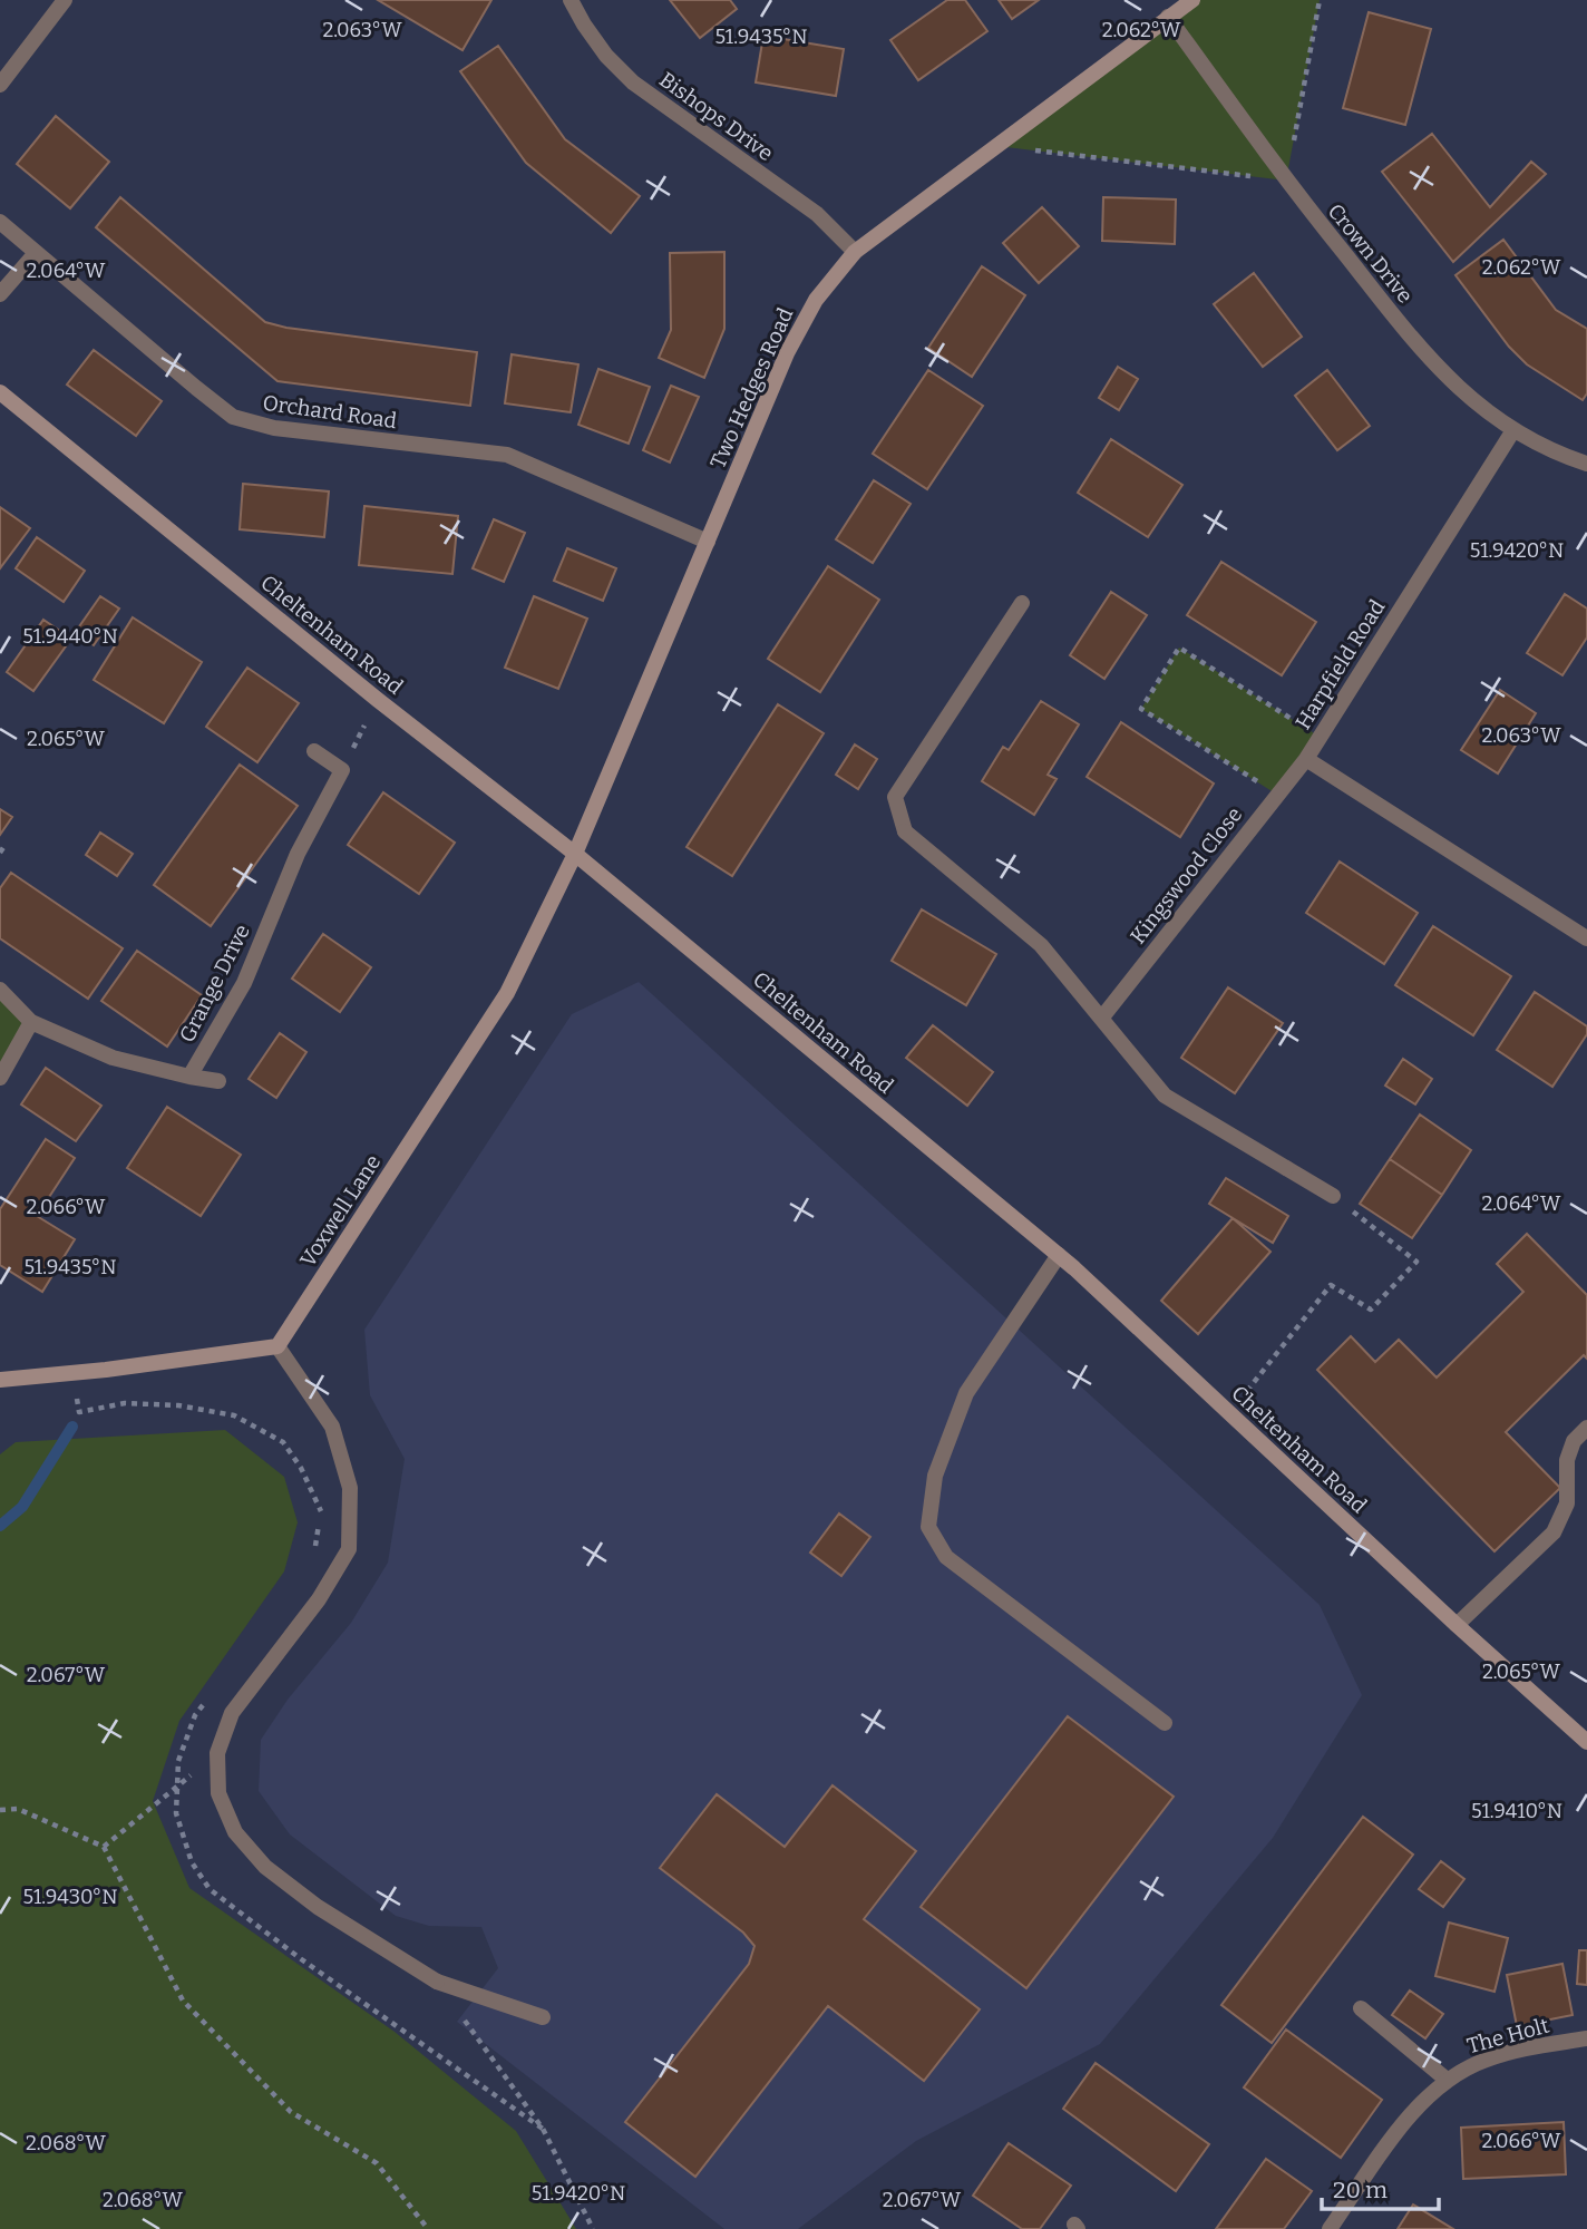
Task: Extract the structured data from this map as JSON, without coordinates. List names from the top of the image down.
{
  "streets": {
    "street": [
      "Bishops Drive",
      "Crown Drive",
      "Two Hedges Road",
      "Orchard Road",
      "Cheltenham Road",
      "Harpfield Road",
      "Kingswood Close",
      "Grange Drive",
      "Voxwell Lane",
      "The Holt"
    ]
  },
  "crossings": [
    ["Bishops Drive", "Two Hedges Road"],
    ["Crown Drive", "Two Hedges Road"],
    ["Crown Drive", "Harpfield Road"],
    ["Two Hedges Road", "Orchard Road"],
    ["Two Hedges Road", "Cheltenham Road"],
    ["Two Hedges Road", "Voxwell Lane"],
    ["Cheltenham Road", "Voxwell Lane"],
    ["Harpfield Road", "Kingswood Close"]
  ],
  "scale_bar": "20 m",
  "coordinates": [
    "2.063°W",
    "2.062°W",
    "51.9435°N",
    "2.064°W",
    "51.9420°N",
    "51.9440°N",
    "2.065°W",
    "2.066°W",
    "2.067°W",
    "51.9410°N",
    "51.9430°N",
    "2.068°W"
  ]
}
